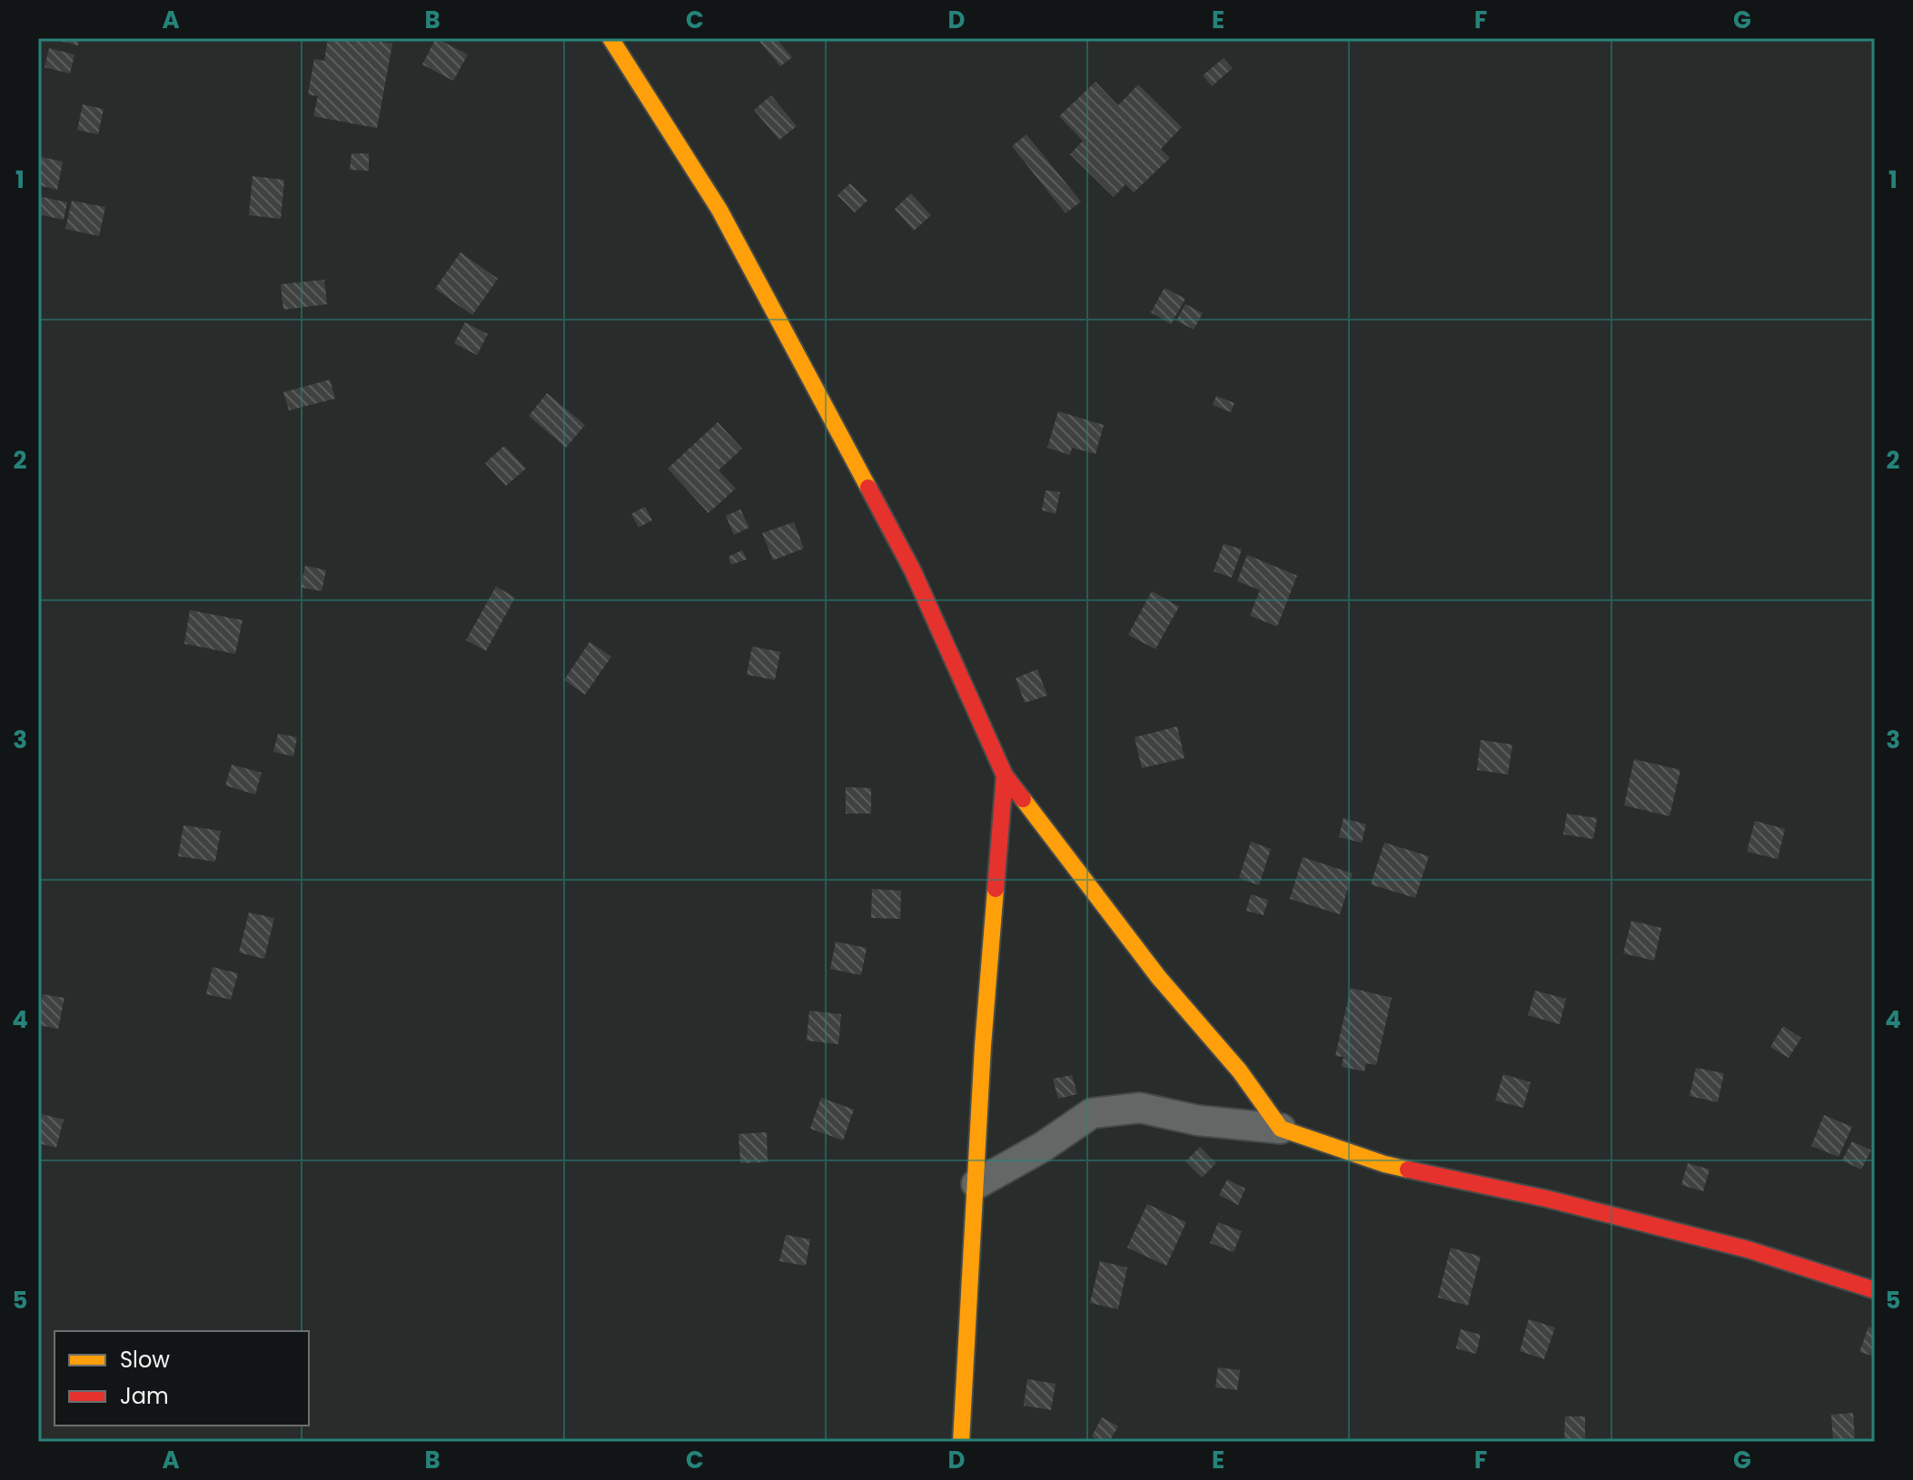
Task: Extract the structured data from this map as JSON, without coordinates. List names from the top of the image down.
{
  "legend": ["Slow", "Jam"],
  "grid": {
    "columns": [
      "A",
      "B",
      "C",
      "D",
      "E",
      "F",
      "G"
    ],
    "rows": [
      "1",
      "2",
      "3",
      "4",
      "5"
    ]
  }
}
